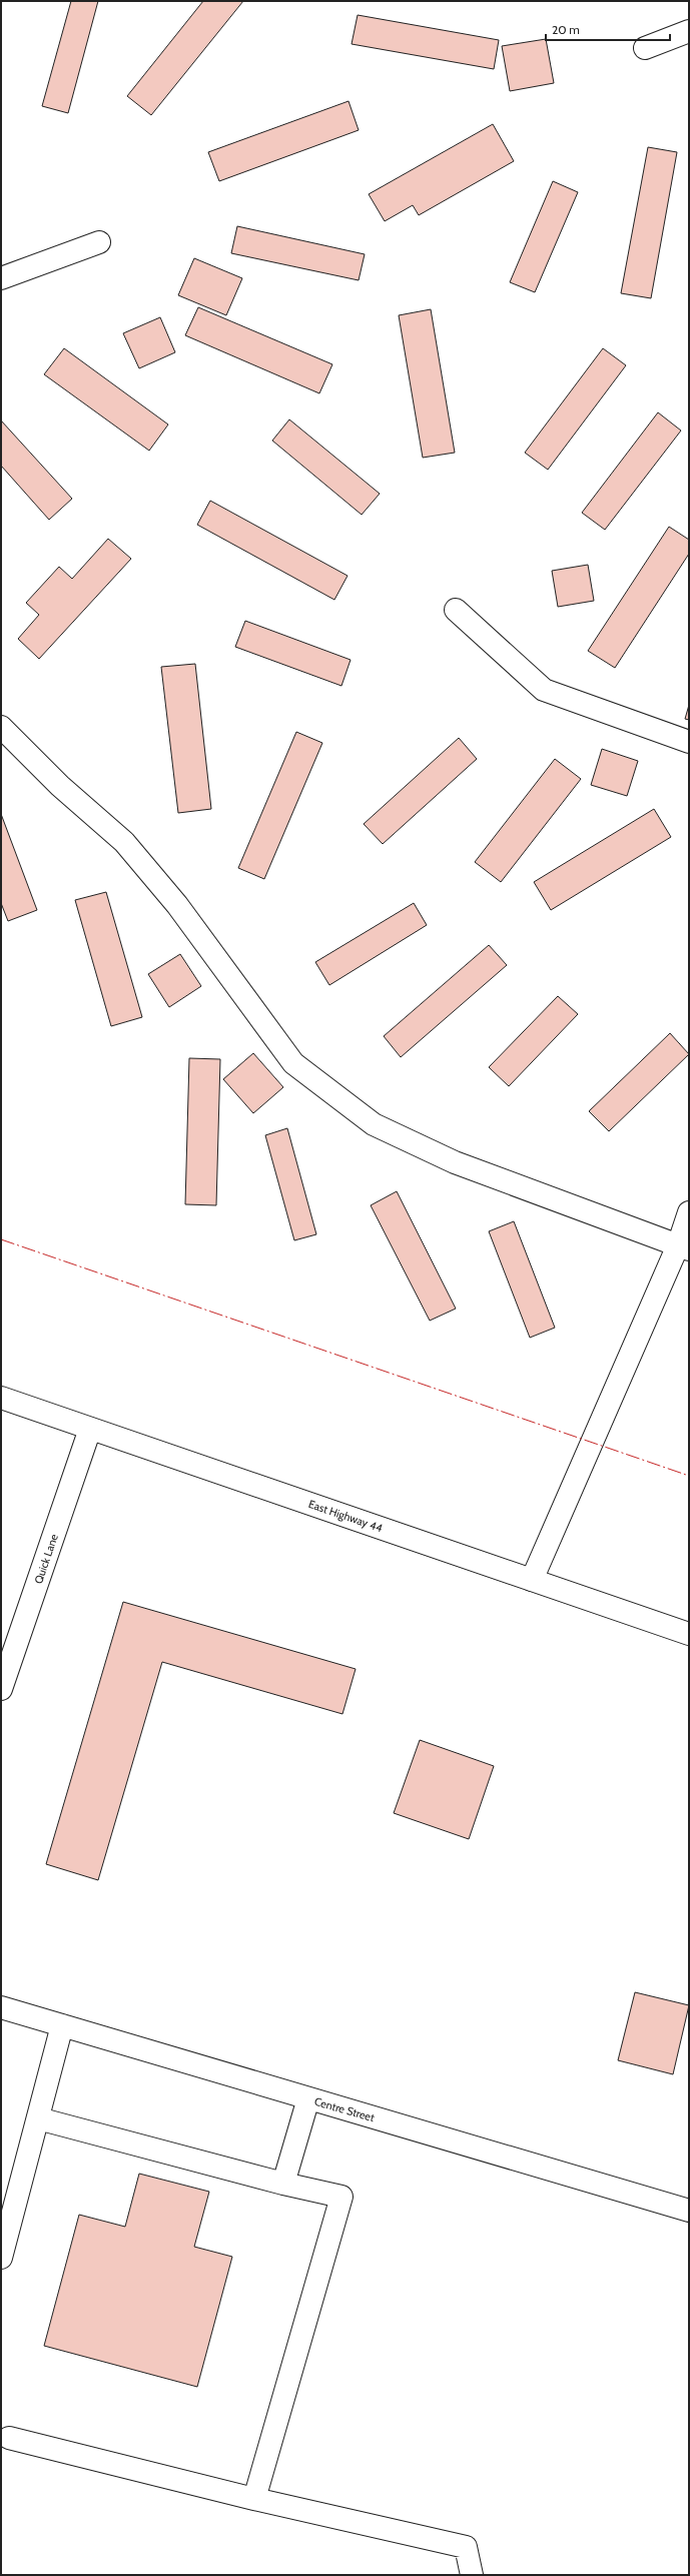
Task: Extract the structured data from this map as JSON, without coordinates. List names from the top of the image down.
{
  "streets": {
    "street": ["East Highway 44", "Quick Lane", "Centre Street"]
  },
  "crossings": [
    ["East Highway 44", "Quick Lane"]
  ],
  "scale_bar": "20 m"
}
